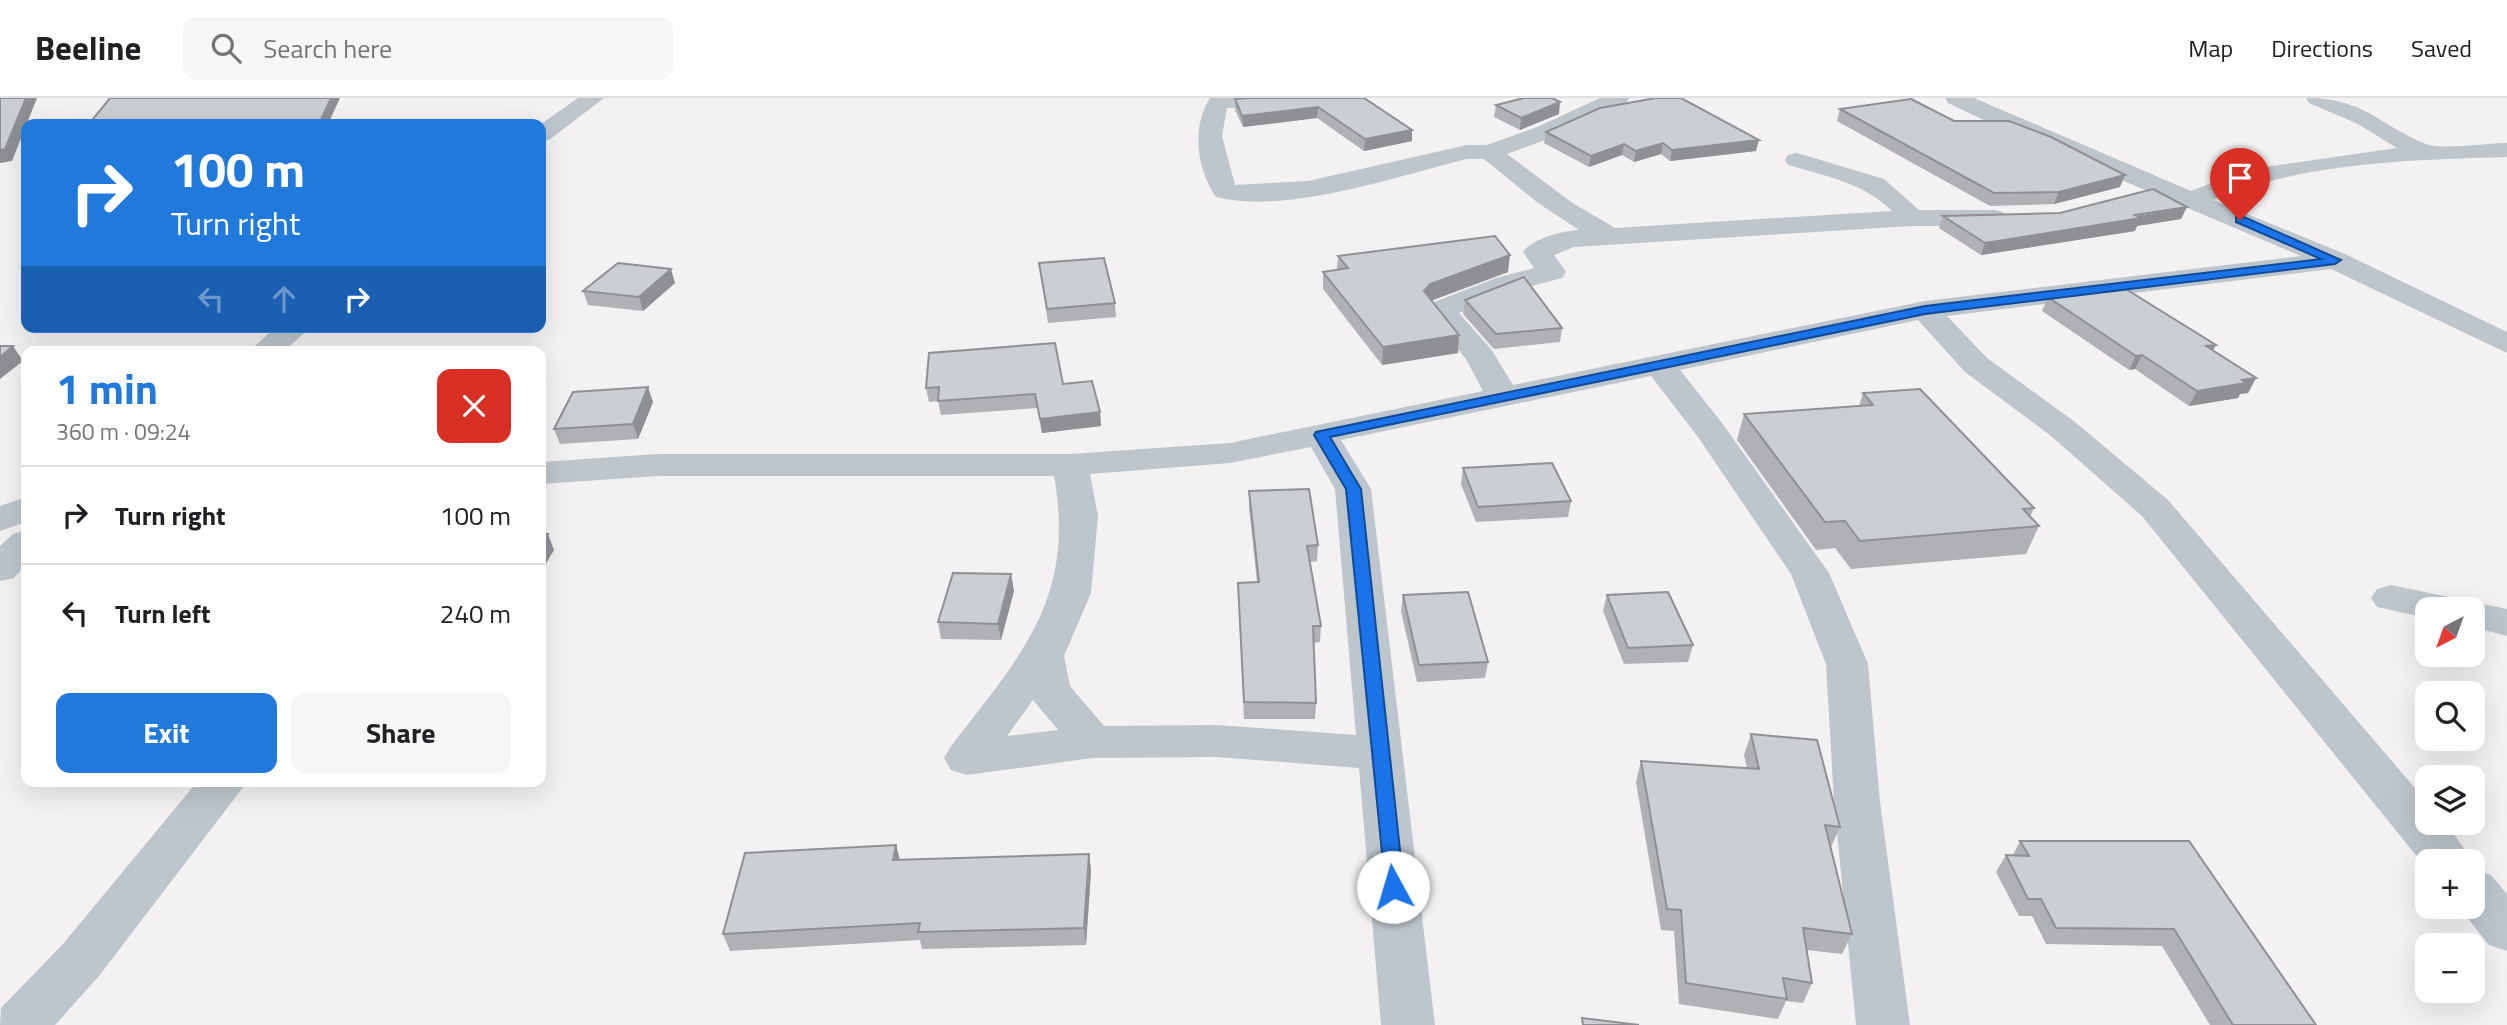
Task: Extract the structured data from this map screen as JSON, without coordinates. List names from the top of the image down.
{
  "north": "bottom left",
  "page": {
    "header": "Beeline",
    "search": "Search here",
    "nav": ["Map", "Directions", "Saved"],
    "turn": ["100 m", "Turn right"],
    "heading": ["1 min", "360 m · 09:24"],
    "list": [
      {
        "name": "Turn right",
        "value": "100 m"
      },
      {
        "name": "Turn left",
        "value": "240 m"
      }
    ],
    "map_buttons": ["+", "−"],
    "buttons": ["Exit", "Share"]
  }
}
